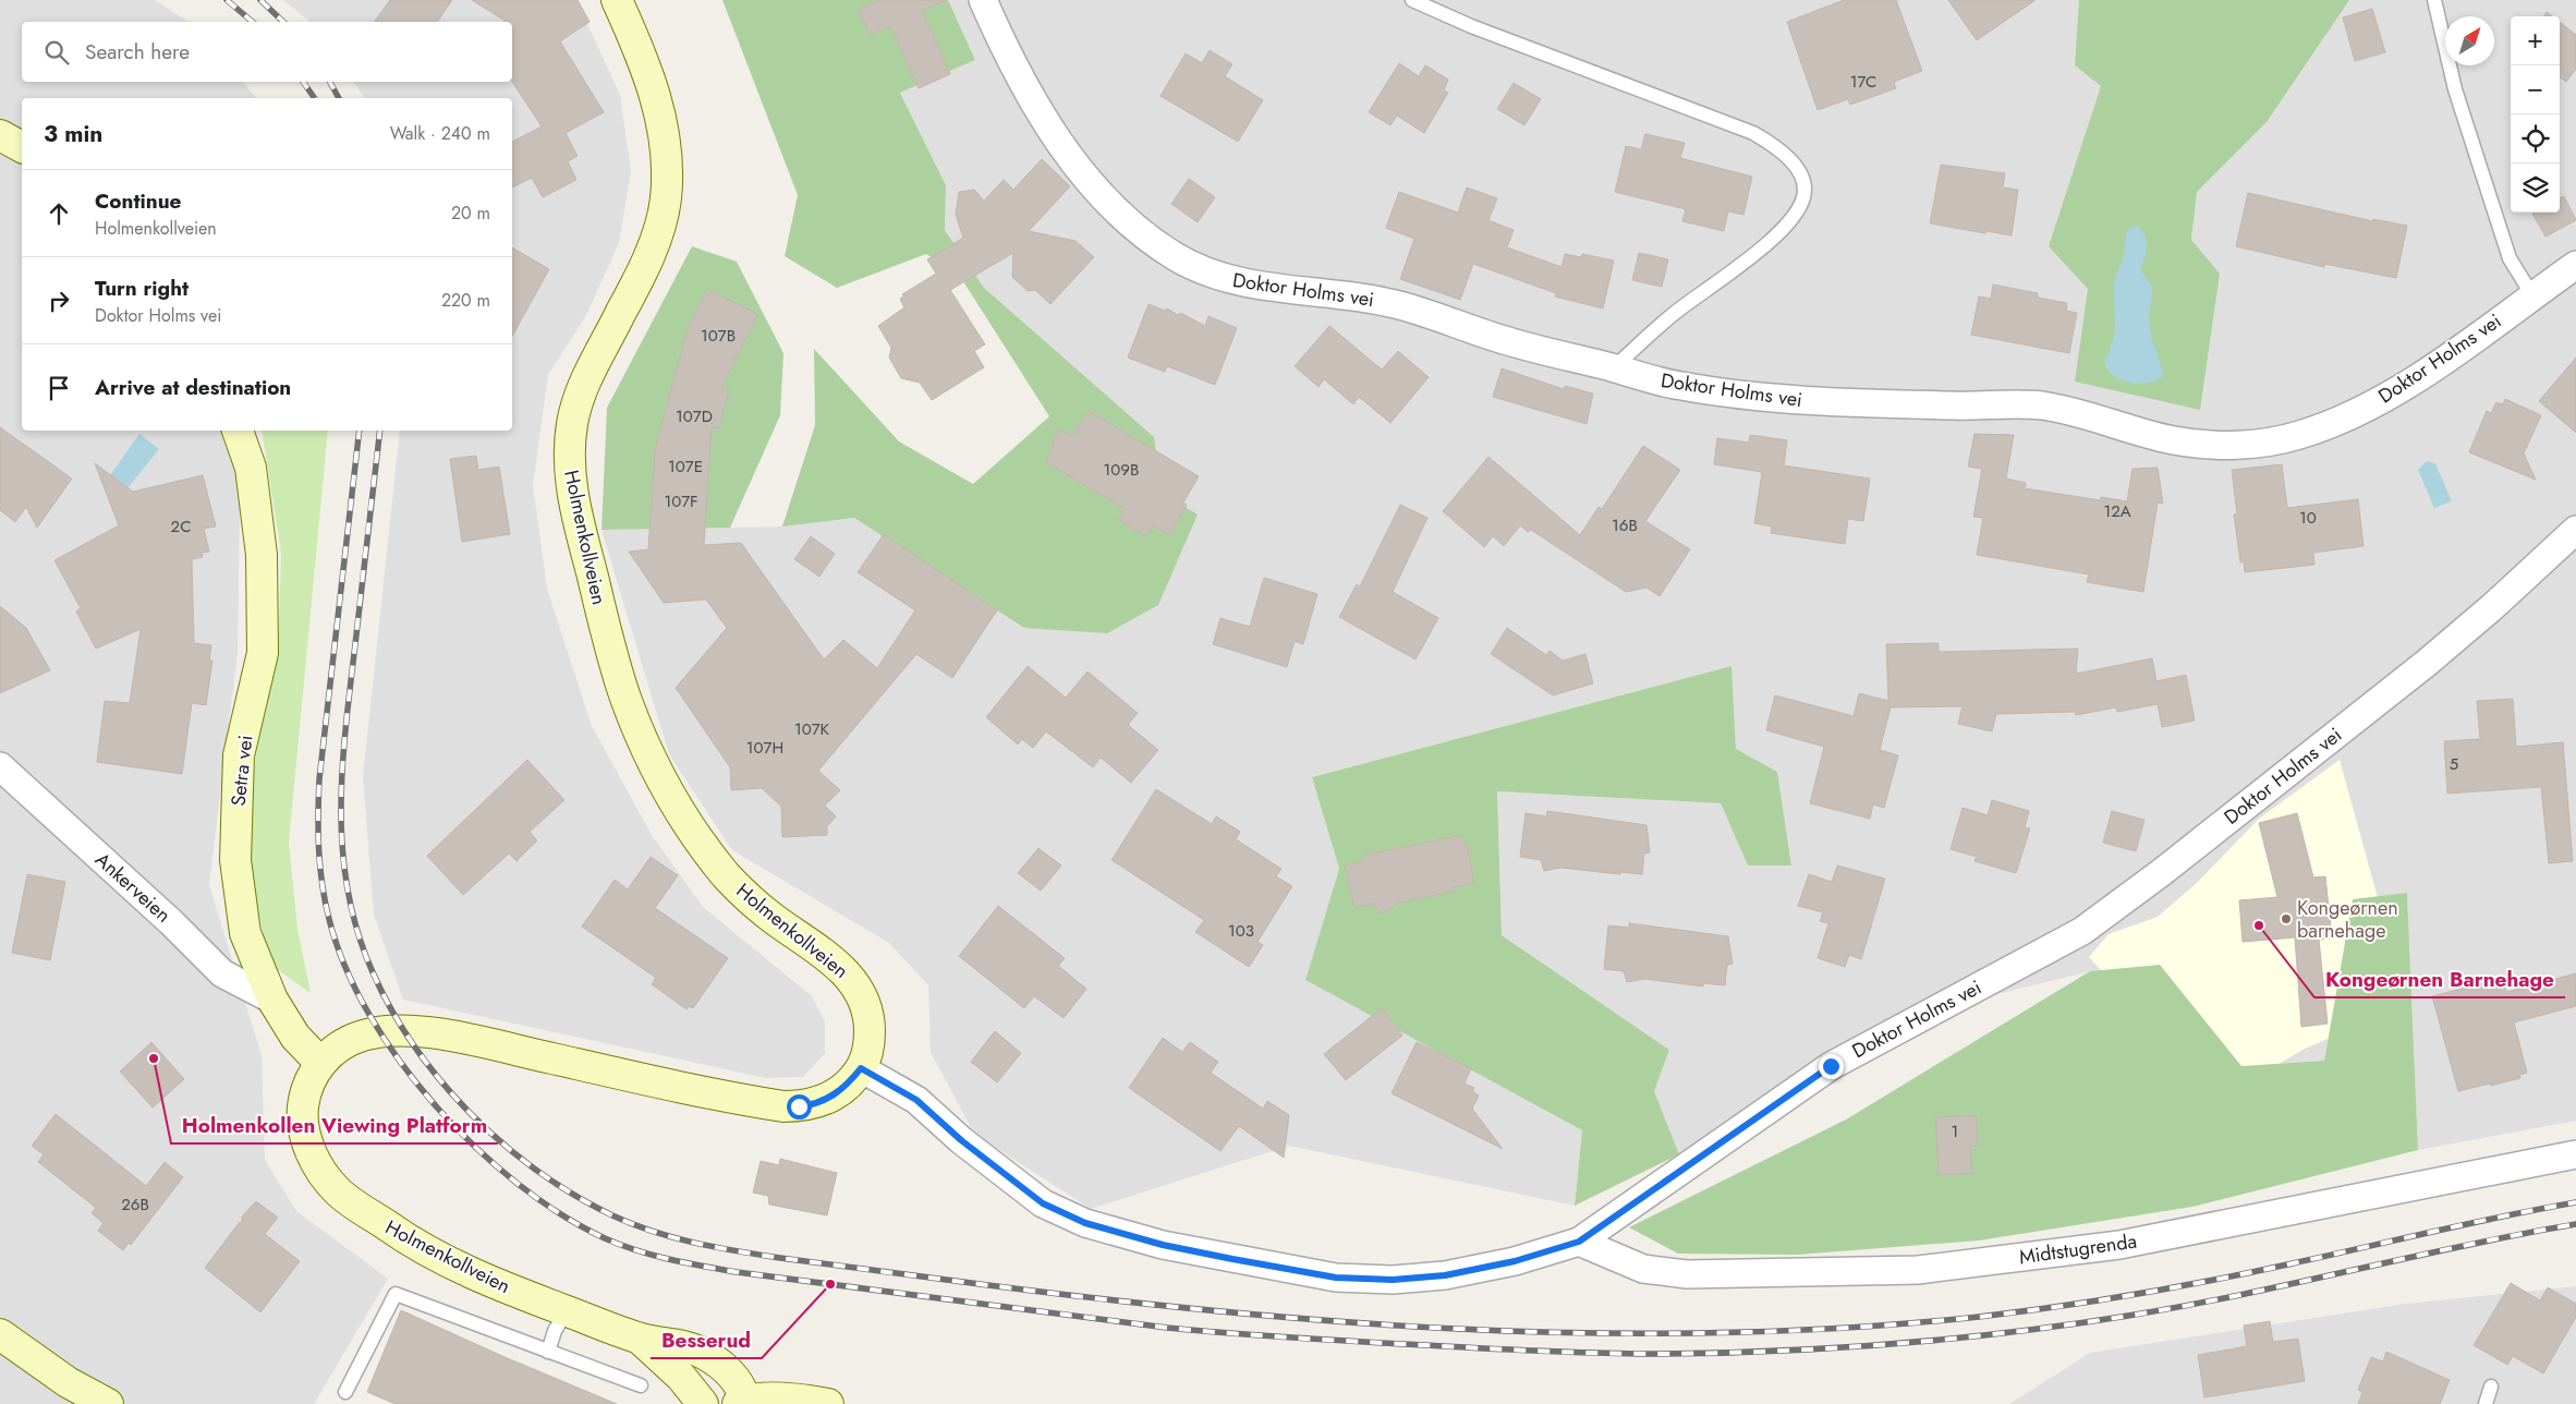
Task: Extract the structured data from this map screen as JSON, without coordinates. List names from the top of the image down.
{
  "streets": {
    "main road": ["Holmenkollveien", "Setra vei"],
    "street": ["Doktor Holms vei", "Ankerveien", "Midtstugrenda"]
  },
  "crossings": [
    ["Doktor Holms vei", "Holmenkollveien"],
    ["Doktor Holms vei", "Midtstugrenda"],
    ["Holmenkollveien", "Setra vei"],
    ["Setra vei", "Ankerveien"]
  ],
  "places": [
    "Kongeørnen barnehage",
    "Kongeørnen Barnehage",
    "Holmenkollen Viewing Platform",
    "Besserud"
  ],
  "house_numbers": [
    "17C",
    "107B",
    "107D",
    "107E",
    "109B",
    "107F",
    "12A",
    "10",
    "16B",
    "2C",
    "107K",
    "107H",
    "5",
    "103",
    "1",
    "26B"
  ],
  "north": "top right",
  "page": {
    "map_buttons": ["+", "−"],
    "search": "Search here",
    "heading": ["3 min", "Walk · 240 m"],
    "list": [
      ["Continue", "Holmenkollveien", "20 m"],
      ["Turn right", "Doktor Holms vei", "220 m"],
      "Arrive at destination"
    ]
  }
}
